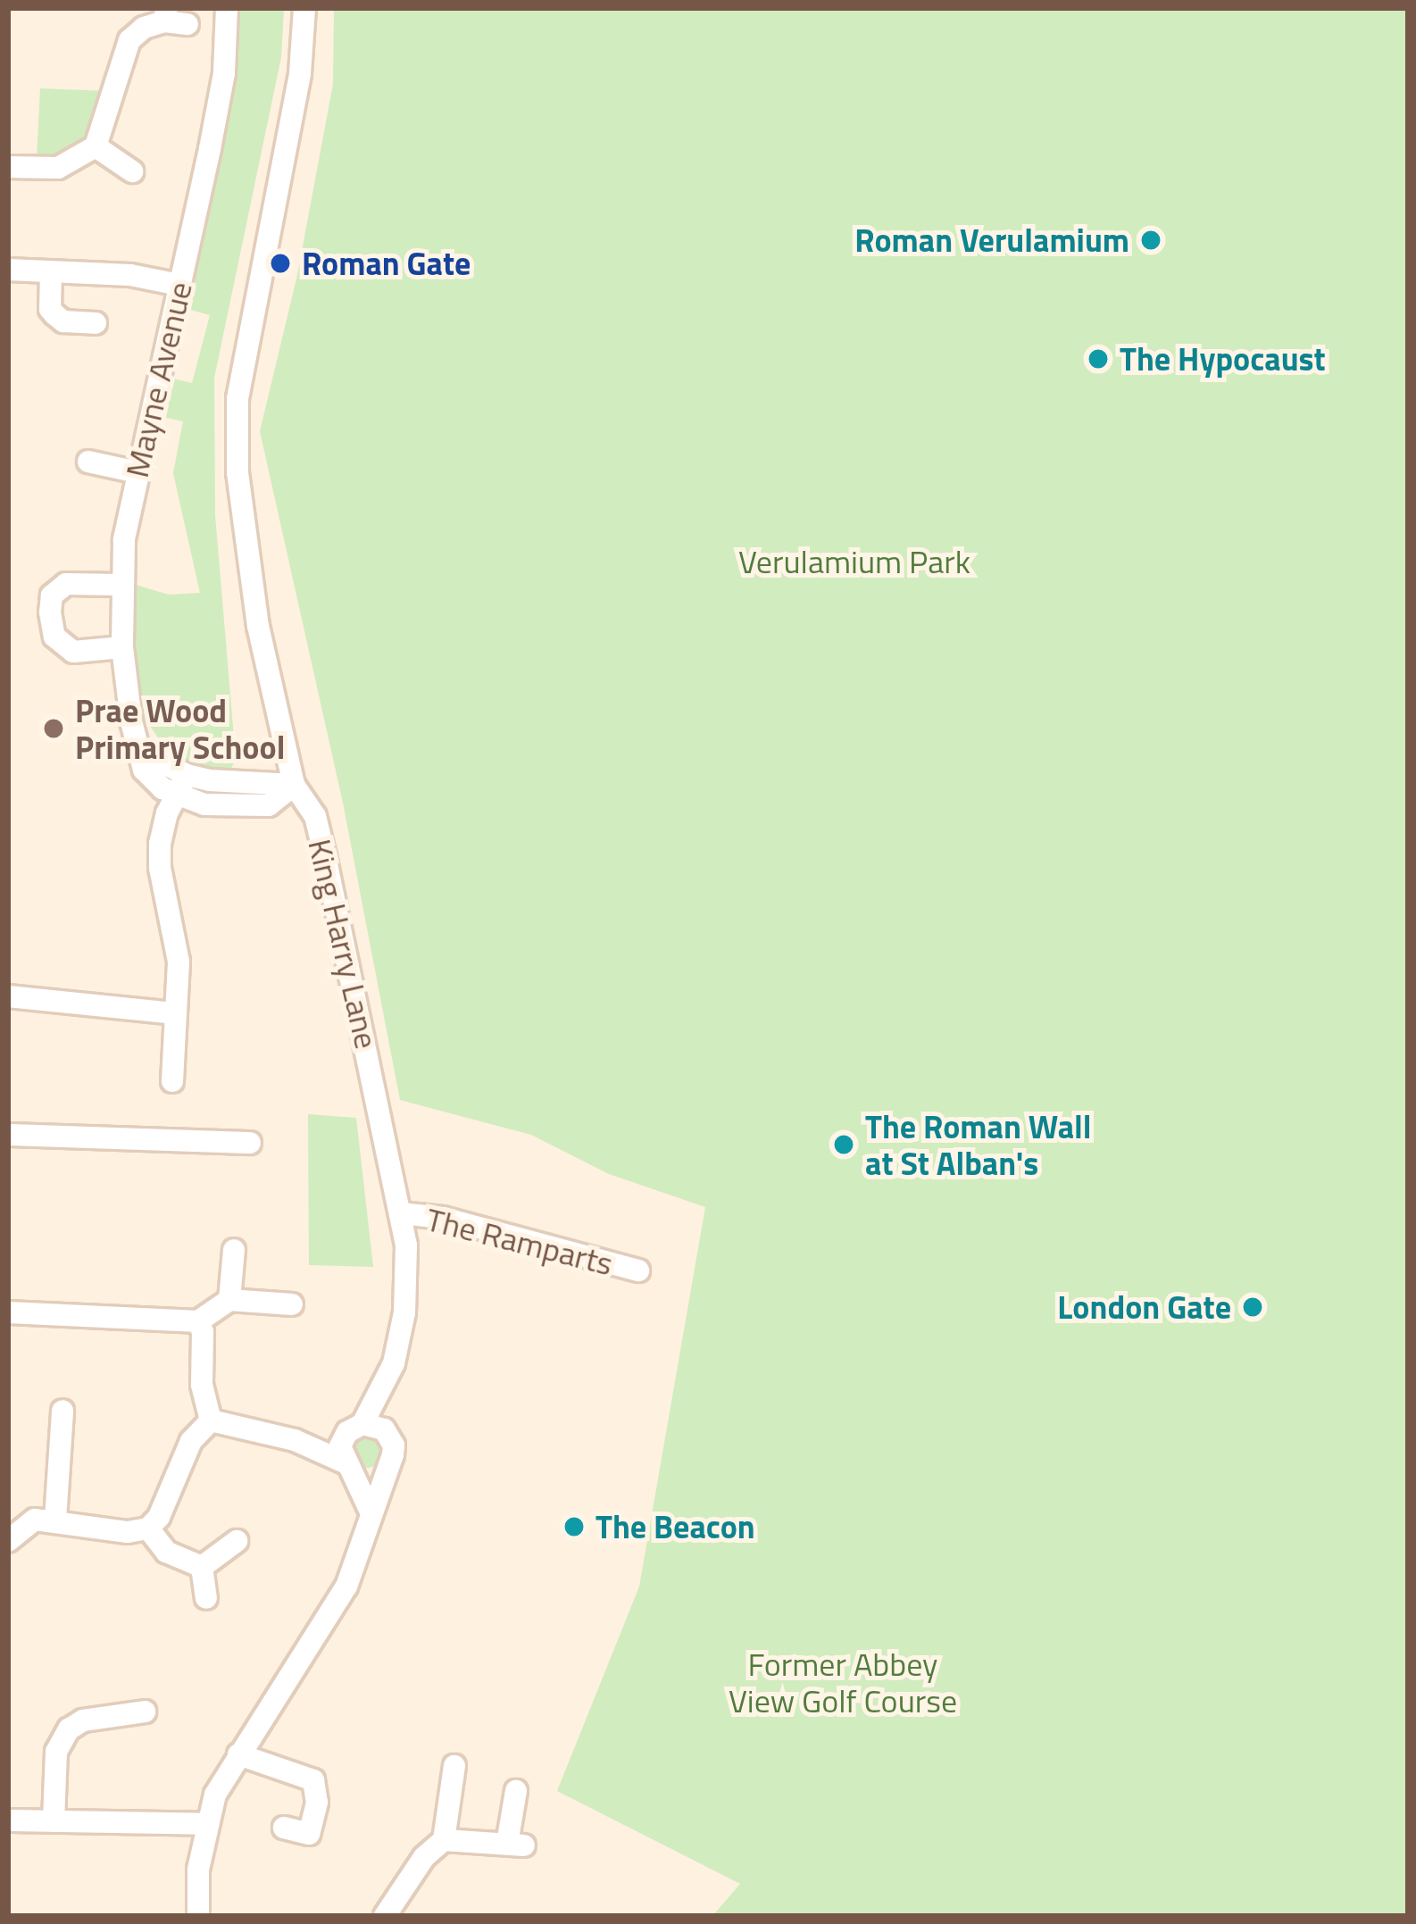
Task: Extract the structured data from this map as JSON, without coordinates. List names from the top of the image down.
{
  "streets": {
    "street": ["Mayne Avenue", "King Harry Lane", "The Ramparts"]
  },
  "crossings": [
    ["Mayne Avenue", "King Harry Lane"],
    ["King Harry Lane", "The Ramparts"]
  ],
  "parks": ["Verulamium Park", "Former Abbey View Golf Course"],
  "places": [
    "Roman Verulamium",
    "Roman Gate",
    "The Hypocaust",
    "Prae Wood Primary School",
    "The Roman Wall at St Alban's",
    "London Gate",
    "The Beacon"
  ]
}
